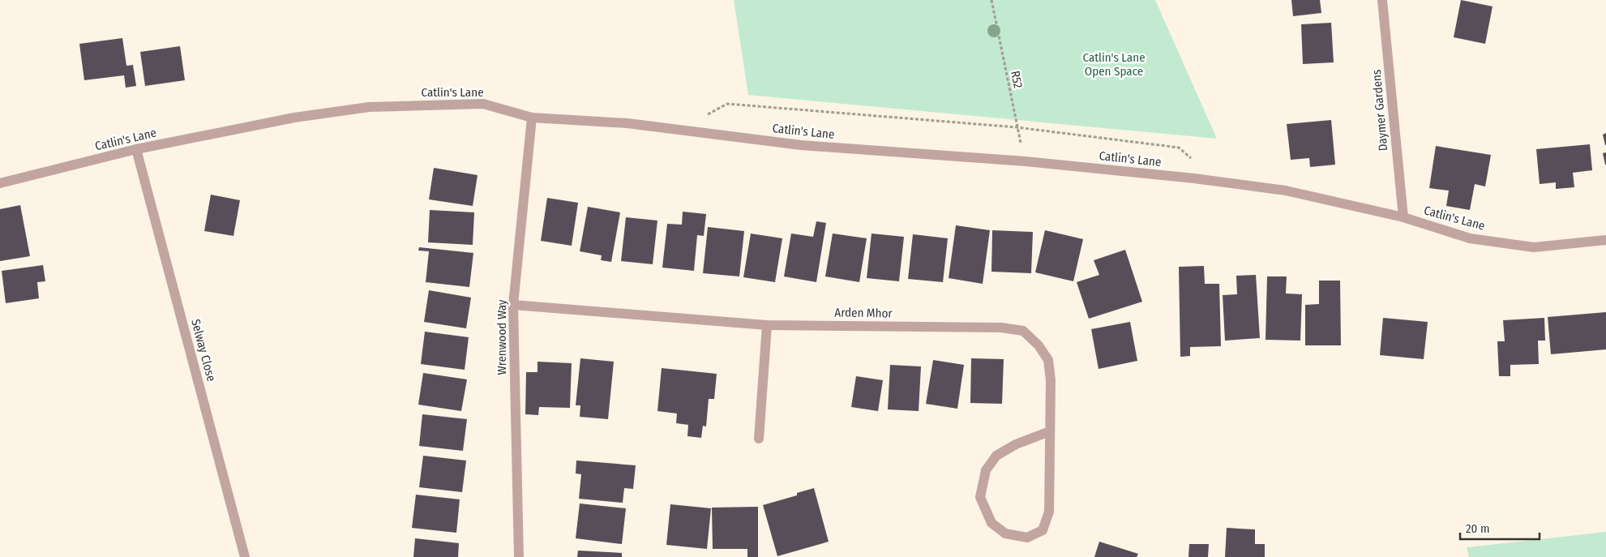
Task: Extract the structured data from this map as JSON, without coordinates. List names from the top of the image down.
{
  "streets": {
    "street": [
      "Catlin's Lane",
      "Daymer Gardens",
      "Arden Mhor",
      "Wrenwood Way",
      "Selway Close"
    ],
    "path": ["R52"]
  },
  "crossings": [
    ["R52", "Catlin's Lane"],
    ["Catlin's Lane", "Daymer Gardens"],
    ["Catlin's Lane", "Wrenwood Way"],
    ["Catlin's Lane", "Selway Close"],
    ["Arden Mhor", "Wrenwood Way"]
  ],
  "parks": ["Catlin's Lane Open Space"],
  "scale_bar": "20 m"
}
